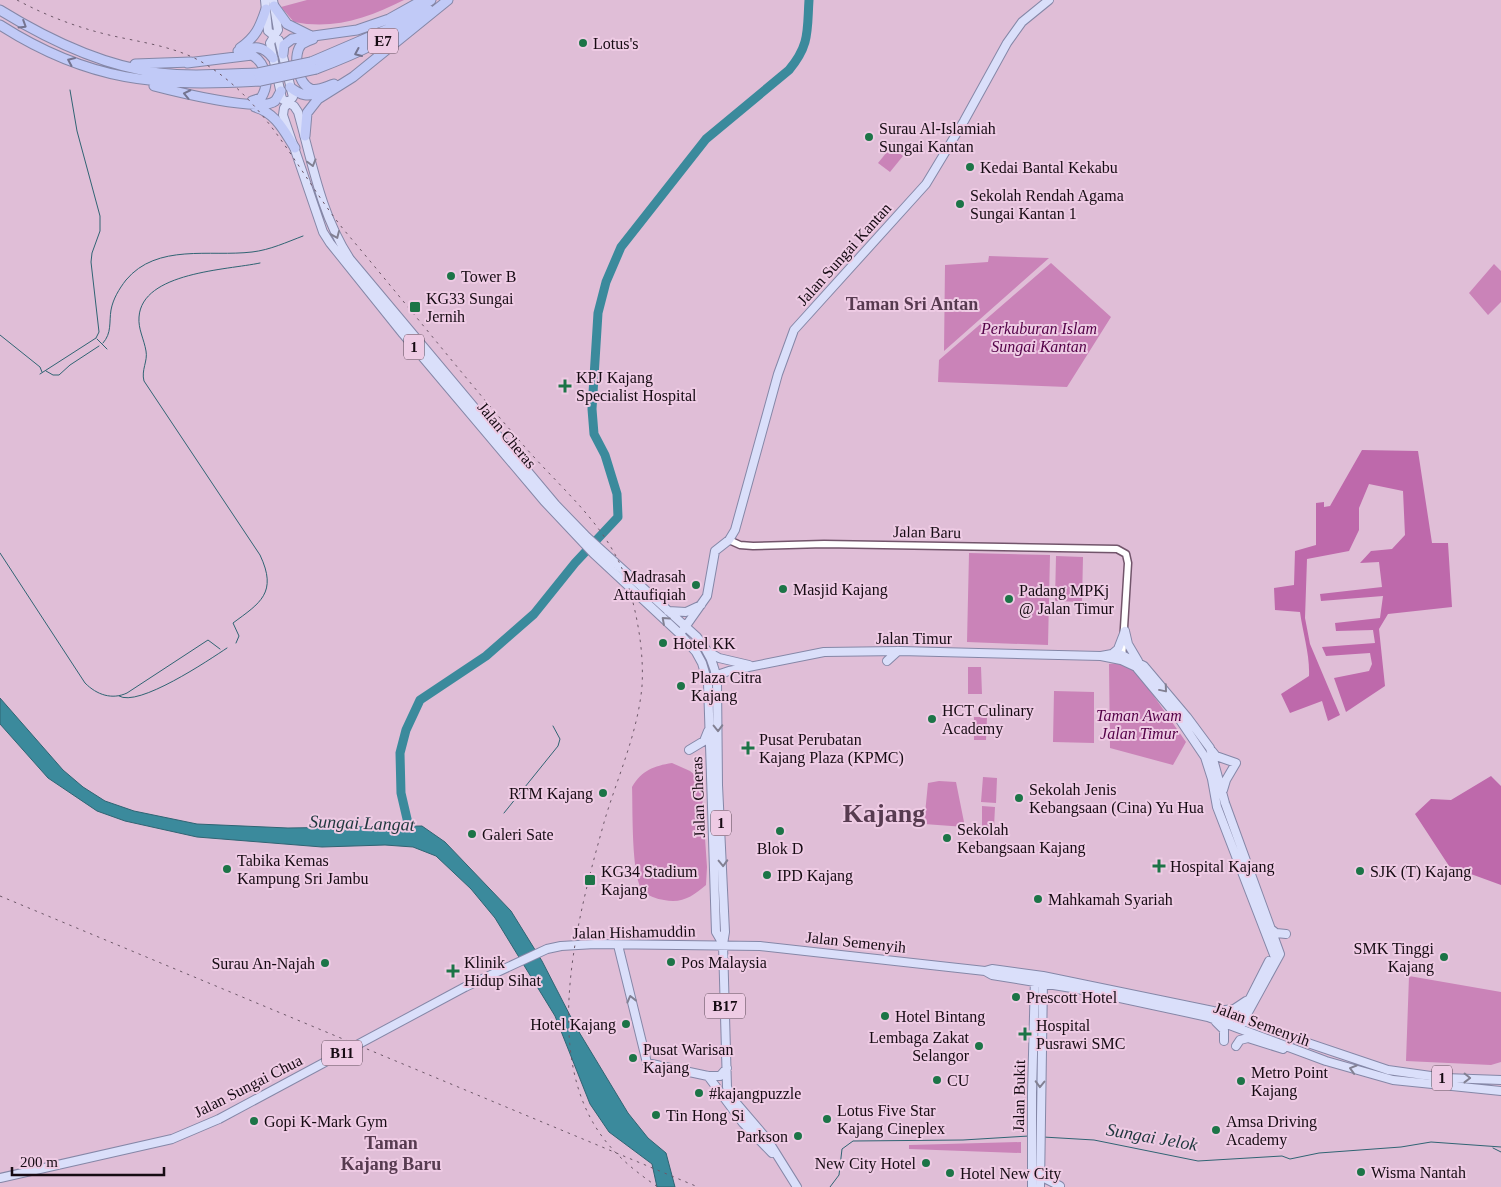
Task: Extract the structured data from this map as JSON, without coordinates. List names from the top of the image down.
{
  "streets": {
    "highway": ["E7"],
    "main road": [
      "Jalan Sungai Kantan",
      "1",
      "Jalan Cheras",
      "Jalan Timur",
      "Jalan Hishamuddin",
      "Jalan Semenyih",
      "B17",
      "B11",
      "Jalan Sungai Chua",
      "Jalan Bukit"
    ],
    "street": ["Jalan Baru"]
  },
  "crossings": [
    ["Jalan Sungai Kantan", "Jalan Cheras"],
    ["Jalan Sungai Kantan", "Jalan Baru"],
    ["Jalan Cheras", "Jalan Timur"],
    ["Jalan Cheras", "Jalan Hishamuddin"],
    ["Jalan Cheras", "Jalan Semenyih"],
    ["Jalan Cheras", "B17"],
    ["Jalan Hishamuddin", "Jalan Semenyih"],
    ["Jalan Hishamuddin", "B17"],
    ["Jalan Hishamuddin", "Jalan Sungai Chua"],
    ["Jalan Semenyih", "B17"],
    ["Jalan Semenyih", "Jalan Bukit"]
  ],
  "districts": ["Taman Sri Antan", "Kajang", "Taman Kajang Baru"],
  "water": ["Sungai Langat", "Sungai Jelok"],
  "parks": ["Perkuburan Islam Sungai Kantan", "Taman Awam Jalan Timur"],
  "places": {
    "other": [
      "Lotus's",
      "Surau Al-Islamiah Sungai Kantan",
      "Kedai Bantal Kekabu",
      "Sekolah Rendah Agama Sungai Kantan 1",
      "Tower B",
      "Madrasah Attaufiqiah",
      "Masjid Kajang",
      "Padang MPKj @ Jalan Timur",
      "Hotel KK",
      "Plaza Citra Kajang",
      "HCT Culinary Academy",
      "RTM Kajang",
      "Sekolah Jenis Kebangsaan (Cina) Yu Hua",
      "Blok D",
      "Galeri Sate",
      "Sekolah Kebangsaan Kajang",
      "Tabika Kemas Kampung Sri Jambu",
      "SJK (T) Kajang",
      "IPD Kajang",
      "Mahkamah Syariah",
      "SMK Tinggi Kajang",
      "Pos Malaysia",
      "Surau An-Najah",
      "Prescott Hotel",
      "Hotel Bintang",
      "Hotel Kajang",
      "Lembaga Zakat Selangor",
      "Pusat Warisan Kajang",
      "CU",
      "Metro Point Kajang",
      "#kajangpuzzle",
      "Tin Hong Si",
      "Lotus Five Star Kajang Cineplex",
      "Gopi K-Mark Gym",
      "Amsa Driving Academy",
      "Parkson",
      "New City Hotel",
      "Wisma Nantah",
      "Hotel New City"
    ],
    "transit": ["KG33 Sungai Jernih", "KG34 Stadium Kajang"],
    "health": [
      "KPJ Kajang Specialist Hospital",
      "Pusat Perubatan Kajang Plaza (KPMC)",
      "Hospital Kajang",
      "Klinik Hidup Sihat",
      "Hospital Pusrawi SMC"
    ]
  },
  "scale_bar": "200 m"
}
